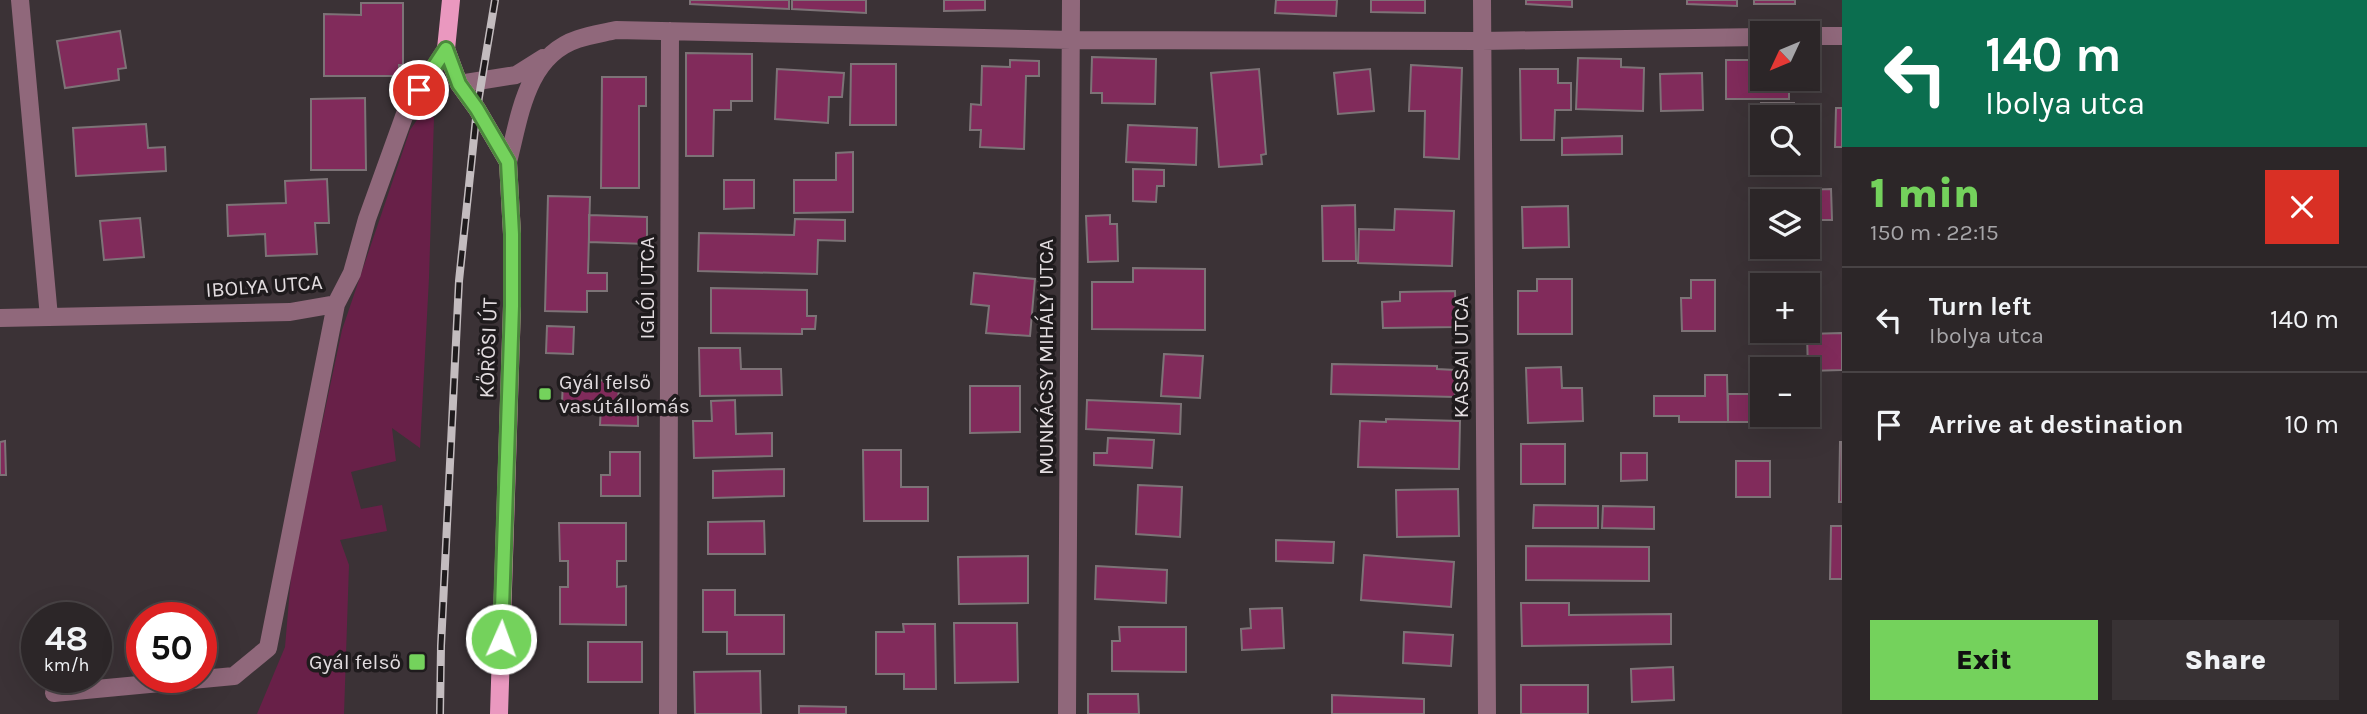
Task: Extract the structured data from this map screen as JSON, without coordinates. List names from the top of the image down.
{
  "streets": {
    "main road": ["KŐRÖSI ÚT"],
    "street": [
      "IBOLYA UTCA",
      "IGLÓI UTCA",
      "MUNKÁCSY MIHÁLY UTCA",
      "KASSAI UTCA"
    ]
  },
  "crossings": [
    ["IBOLYA UTCA", "KŐRÖSI ÚT"]
  ],
  "places": {
    "transit": ["Gyál felső vasútállomás", "Gyál felső"]
  },
  "north": "bottom left",
  "page": {
    "turn": ["140 m", "Ibolya utca"],
    "map_buttons": ["+", "−"],
    "heading": ["1 min", "150 m · 22:15"],
    "list": [
      {
        "name": "Turn left",
        "note": "Ibolya utca",
        "value": "140 m"
      },
      {
        "name": "Arrive at destination",
        "value": "10 m"
      }
    ],
    "speed": "48 km/h",
    "limit": "50",
    "buttons": ["Exit", "Share"]
  }
}
